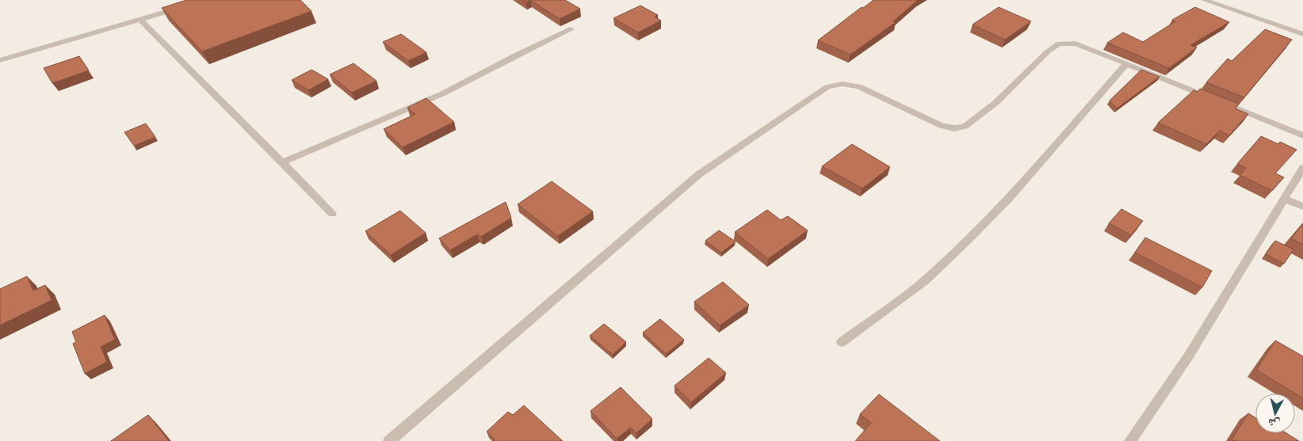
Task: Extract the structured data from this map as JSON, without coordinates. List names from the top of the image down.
{
  "north": "bottom"
}
